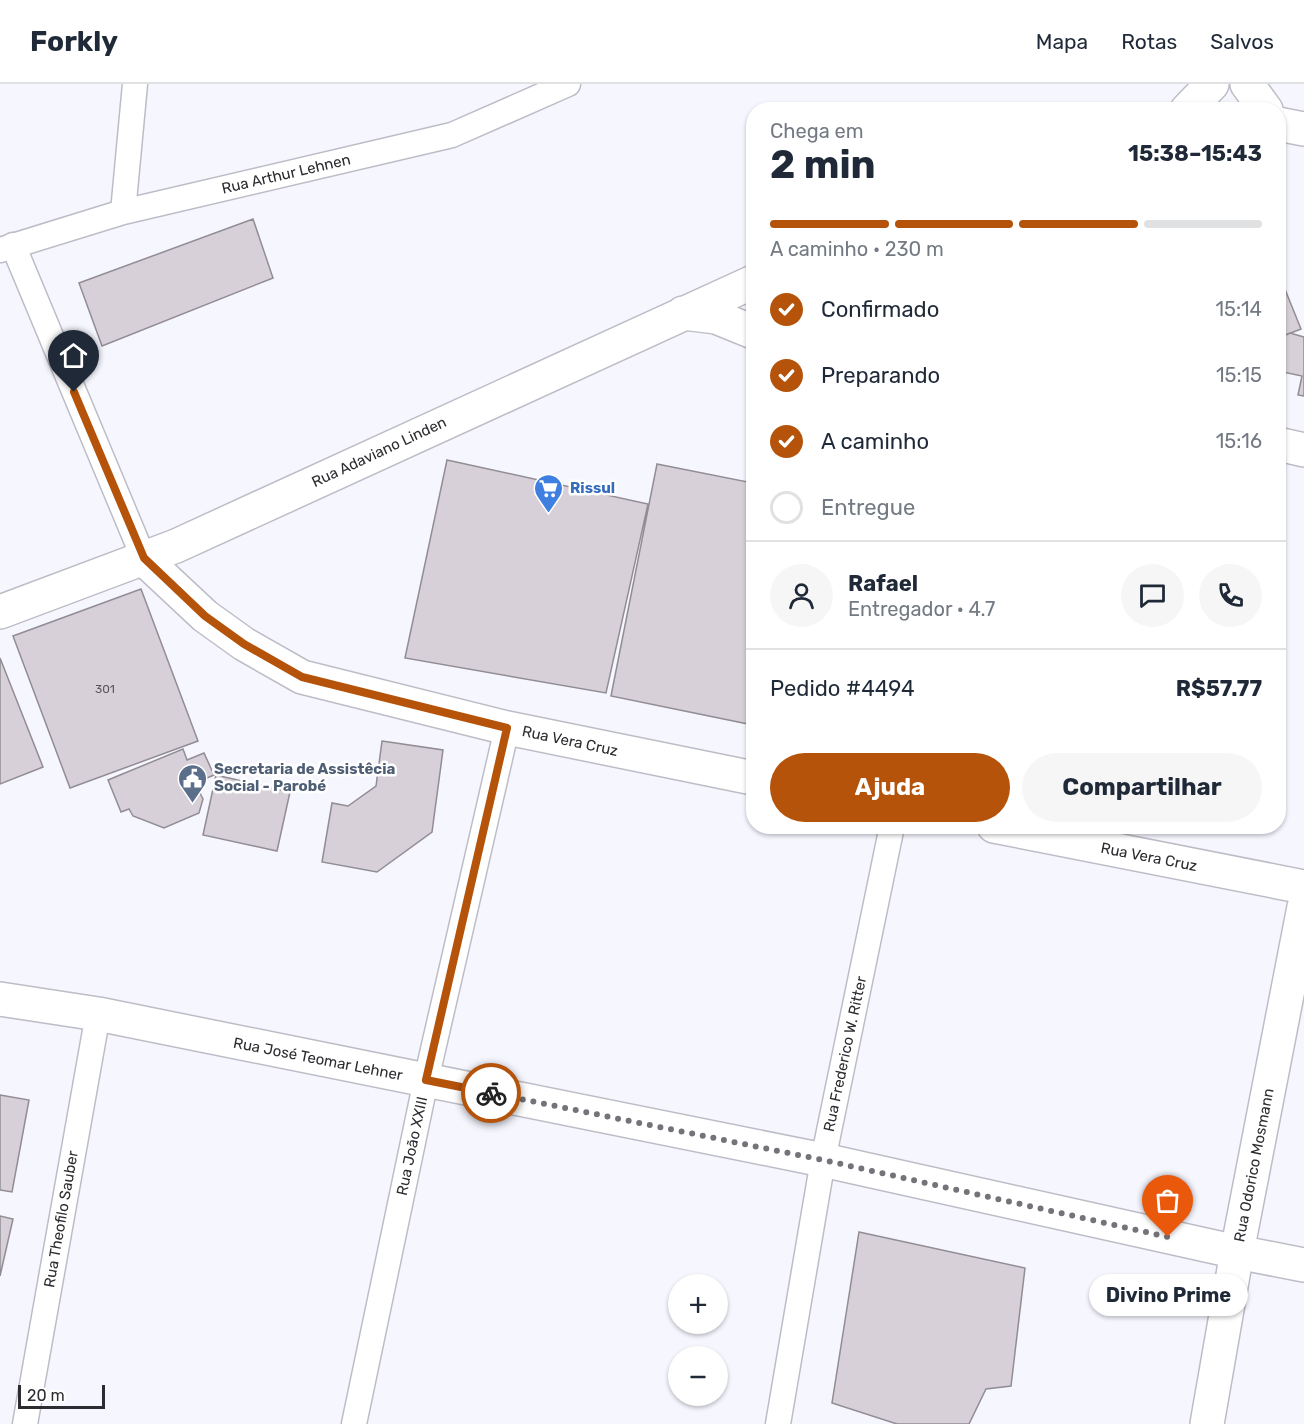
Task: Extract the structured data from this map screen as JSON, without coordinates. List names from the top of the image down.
{
  "streets": {
    "street": [
      "Rua Arthur Lehnen",
      "Rua Adaviano Linden",
      "Rua Vera Cruz",
      "Rua Frederico W. Ritter",
      "Rua José Teomar Lehner",
      "Rua João XXIII",
      "Rua Odorico Mosmann",
      "Rua Theofilo Sauber"
    ]
  },
  "crossings": [
    ["Rua Adaviano Linden", "Rua Vera Cruz"],
    ["Rua Vera Cruz", "Rua João XXIII"],
    ["Rua Frederico W. Ritter", "Rua José Teomar Lehner"],
    ["Rua José Teomar Lehner", "Rua João XXIII"],
    ["Rua José Teomar Lehner", "Rua Odorico Mosmann"],
    ["Rua José Teomar Lehner", "Rua Theofilo Sauber"]
  ],
  "places": {
    "supermarket": ["Rissul"],
    "public building": ["Secretaria de Assistêcia Social - Parobé"],
    "other": ["Divino Prime"]
  },
  "house_numbers": ["301"],
  "scale_bar": "20 m",
  "page": {
    "header": "Forkly",
    "nav": ["Mapa", "Rotas", "Salvos"],
    "heading": ["2 min", "Chega em", "15:38–15:43"],
    "panel": [
      "Rafael",
      "Entregador · 4.7",
      "Pedido #4494",
      "R$57.77"
    ],
    "bar": "A caminho · 230 m",
    "list": [
      ["Confirmado", "15:14"],
      ["Preparando", "15:15"],
      ["A caminho", "15:16"],
      "Entregue"
    ],
    "buttons": ["Ajuda", "Compartilhar"],
    "map_buttons": ["+", "−"],
    "bubble": "Divino Prime",
    "scale": "20 m"
  }
}
